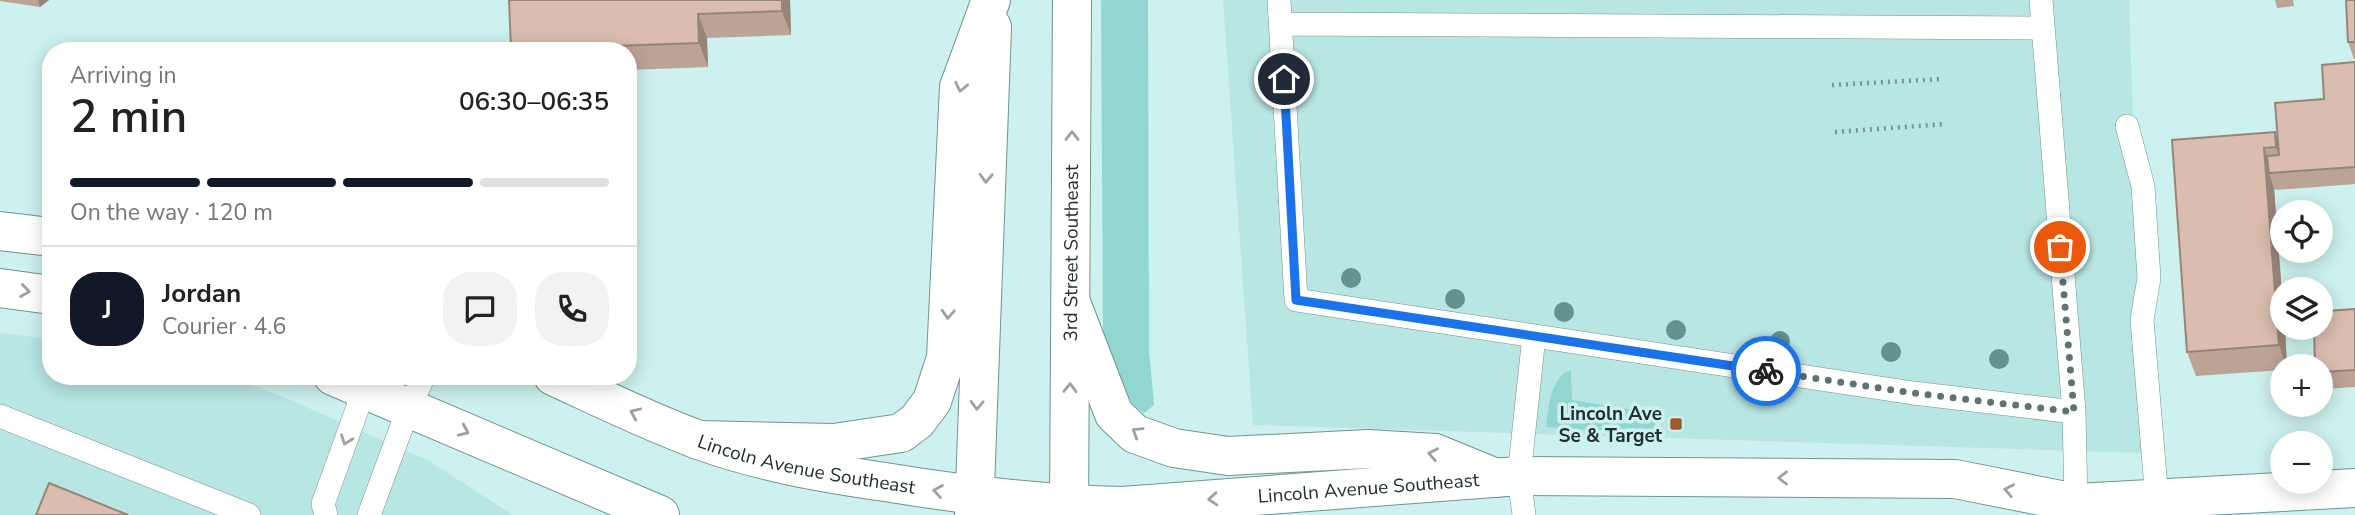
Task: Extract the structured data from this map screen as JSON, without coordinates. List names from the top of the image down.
{
  "streets": {
    "main road": ["3rd Street Southeast", "Lincoln Avenue Southeast"]
  },
  "crossings": [
    ["3rd Street Southeast", "Lincoln Avenue Southeast"]
  ],
  "one_way": ["Lincoln Avenue Southeast"],
  "places": {
    "transit": ["Lincoln Ave Se & Target"]
  },
  "page": {
    "heading": ["2 min", "Arriving in", "06:30–06:35"],
    "panel": ["Jordan", "Courier · 4.6"],
    "bar": "On the way · 120 m",
    "map_buttons": ["+", "−"],
    "round": "J"
  }
}
